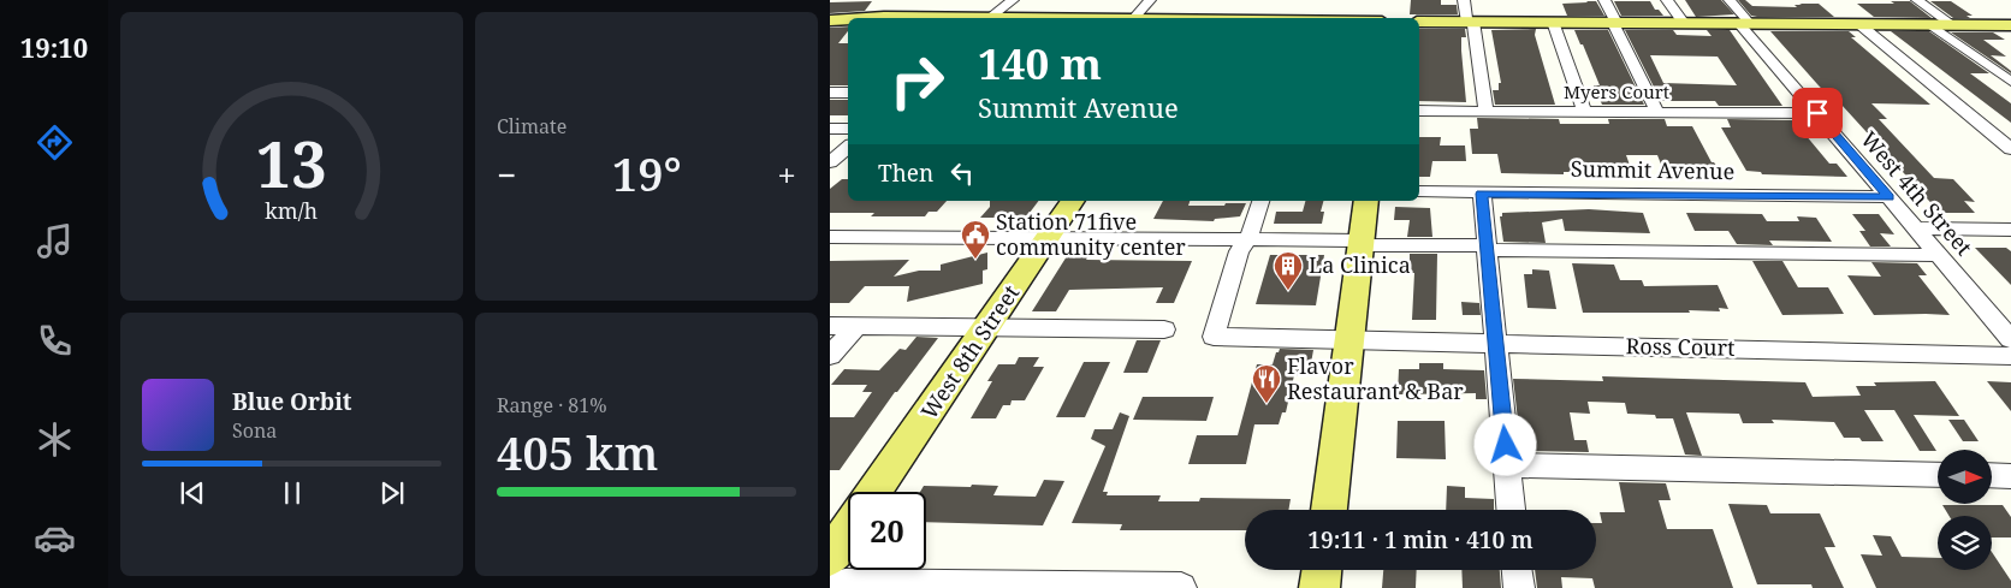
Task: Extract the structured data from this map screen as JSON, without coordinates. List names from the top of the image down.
{
  "streets": {
    "main road": ["West 8th Street"],
    "street": [
      "Myers Court",
      "Summit Avenue",
      "West 4th Street",
      "Ross Court"
    ]
  },
  "crossings": [
    ["Myers Court", "West 4th Street"],
    ["Summit Avenue", "West 4th Street"]
  ],
  "places": {
    "public building": ["Station 71five community center"],
    "building": ["La Clinica"],
    "restaurant": ["Flavor Restaurant & Bar"]
  },
  "north": "right",
  "page": {
    "tabs": "19:10",
    "tile": [
      "Climate",
      ["Range · 81%", "405 km"]
    ],
    "turn": ["140 m", "Summit Avenue"],
    "then": "Then",
    "heat": ["−", "19°", "+"],
    "song": ["Blue Orbit", "Sona"],
    "limit": "20",
    "trip": "19:11 · 1 min · 410 m",
    "gauge": ["13", "km/h"]
  }
}
